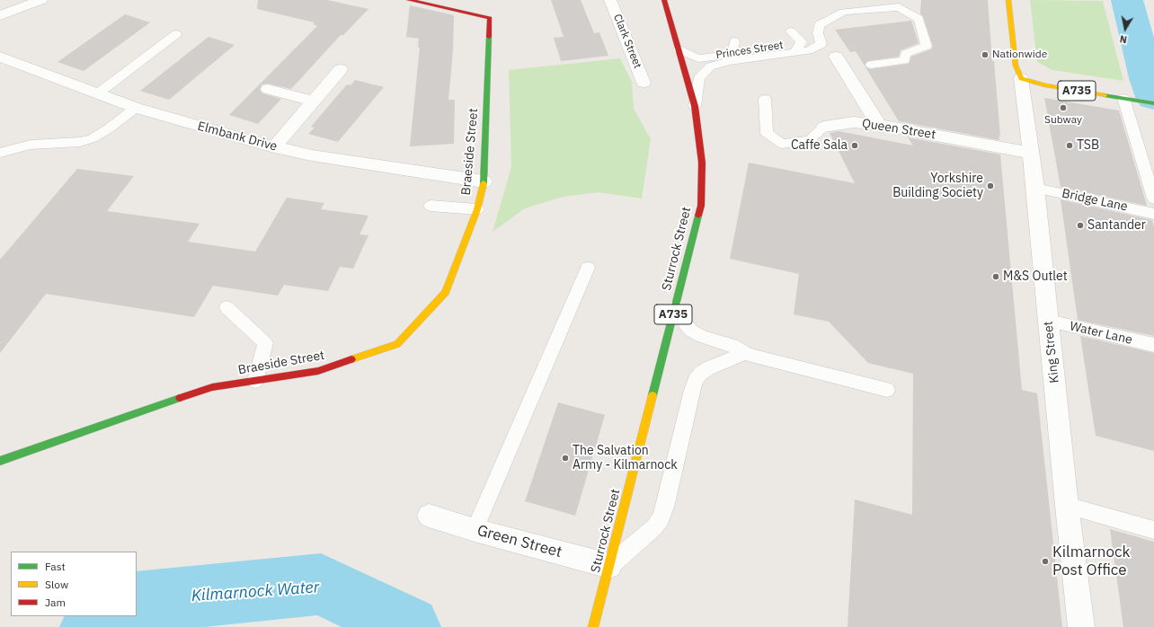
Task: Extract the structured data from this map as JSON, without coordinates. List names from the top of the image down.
{
  "streets": {
    "main road": ["A735", "Braeside Street", "Sturrock Street"],
    "street": [
      "Clark Street",
      "Queen Street",
      "Elmbank Drive",
      "King Street",
      "Green Street"
    ],
    "lane": ["Princes Street", "Bridge Lane", "Water Lane"]
  },
  "crossings": [
    ["Princes Street", "Sturrock Street"],
    ["A735", "King Street"],
    ["Queen Street", "King Street"],
    ["Elmbank Drive", "Braeside Street"],
    ["Bridge Lane", "King Street"],
    ["Sturrock Street", "Green Street"],
    ["Water Lane", "King Street"]
  ],
  "water": ["Kilmarnock Water"],
  "places": [
    "Nationwide",
    "Subway",
    "Caffe Sala",
    "TSB",
    "Yorkshire Building Society",
    "Santander",
    "M&S Outlet",
    "The Salvation Army - Kilmarnock",
    "Kilmarnock Post Office"
  ],
  "legend": ["Fast", "Slow", "Jam"],
  "north": "bottom"
}
